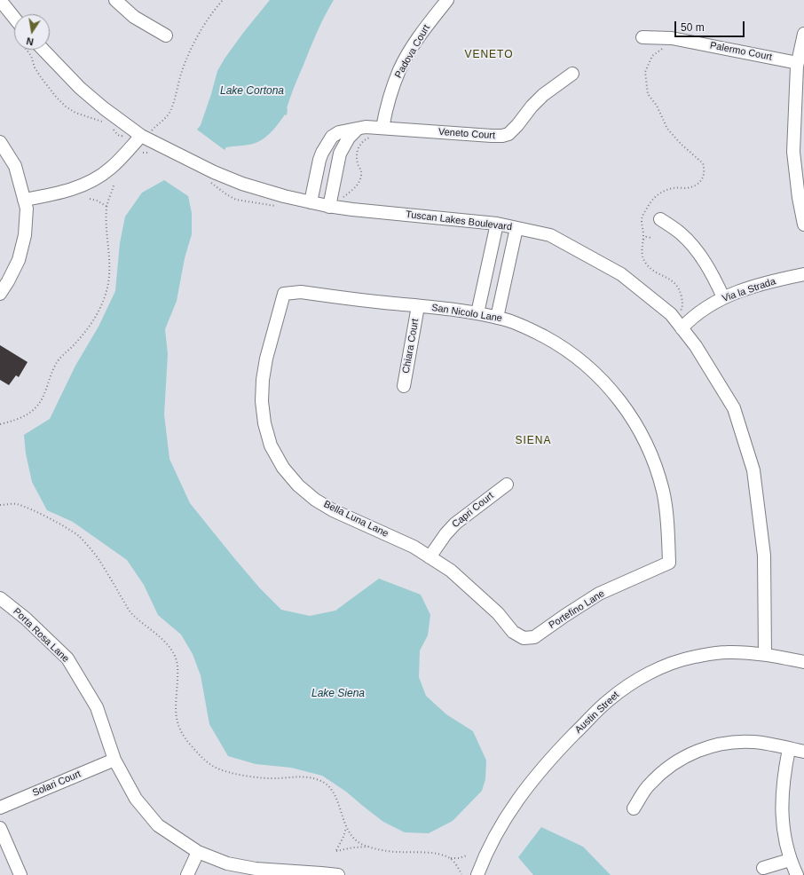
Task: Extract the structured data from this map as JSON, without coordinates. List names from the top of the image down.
{
  "streets": {
    "street": [
      "Padova Court",
      "Palermo Court",
      "Veneto Court",
      "Tuscan Lakes Boulevard",
      "Via la Strada",
      "San Nicolo Lane",
      "Chiara Court",
      "Capri Court",
      "Bella Luna Lane",
      "Portefino Lane",
      "Porta Rosa Lane",
      "Austin Street",
      "Solari Court"
    ]
  },
  "crossings": [
    ["Padova Court", "Veneto Court"],
    ["Veneto Court", "Tuscan Lakes Boulevard"],
    ["Tuscan Lakes Boulevard", "Via la Strada"],
    ["Tuscan Lakes Boulevard", "Austin Street"],
    ["San Nicolo Lane", "Chiara Court"],
    ["San Nicolo Lane", "Bella Luna Lane"],
    ["San Nicolo Lane", "Portefino Lane"],
    ["Capri Court", "Bella Luna Lane"],
    ["Bella Luna Lane", "Portefino Lane"],
    ["Porta Rosa Lane", "Solari Court"]
  ],
  "districts": ["VENETO", "SIENA"],
  "water": ["Lake Cortona", "Lake Siena"],
  "scale_bar": "50 m",
  "north": "bottom"
}
